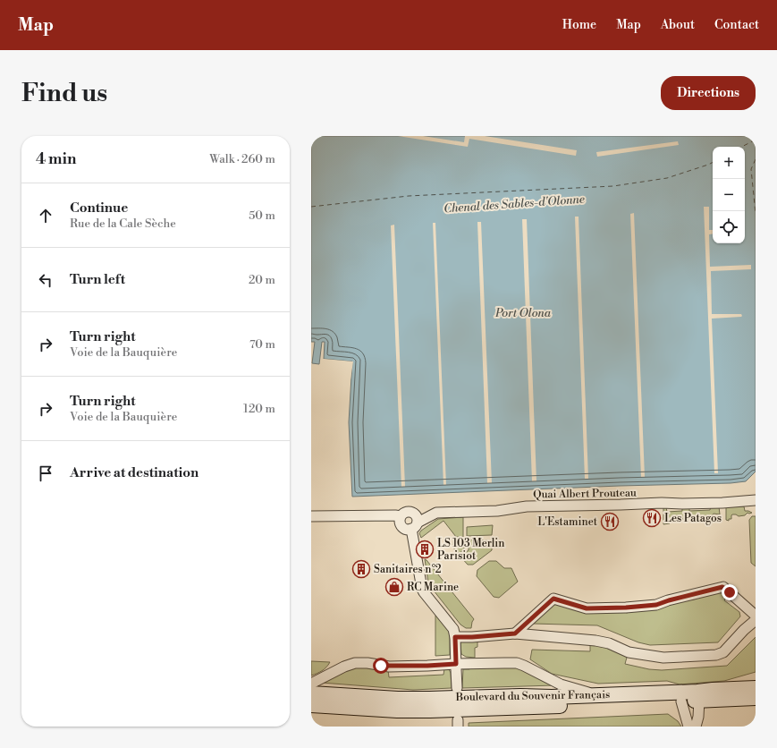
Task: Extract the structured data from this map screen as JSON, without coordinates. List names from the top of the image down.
{
  "streets": {
    "main road": ["Boulevard du Souvenir Français"],
    "street": ["Quai Albert Prouteau"]
  },
  "water": ["Chenal des Sables-d'Olonne", "Port Olona"],
  "places": {
    "restaurant": ["Les Patagos", "L'Estaminet"],
    "building": ["LS 103 Merlin Parisiot", "Sanitaires n°2"],
    "shop": ["RC Marine"]
  },
  "page": {
    "header": "Map",
    "nav": [
      "Home",
      "Map",
      "About",
      "Contact"
    ],
    "buttons": "Directions",
    "title": "Find us",
    "heading": ["4 min", "Walk · 260 m"],
    "map_buttons": ["+", "−"],
    "list": [
      ["Continue", "Rue de la Cale Sèche", "50 m"],
      ["Turn left", "20 m"],
      ["Turn right", "Voie de la Bauquière", "70 m"],
      ["Turn right", "Voie de la Bauquière", "120 m"],
      "Arrive at destination"
    ]
  }
}
